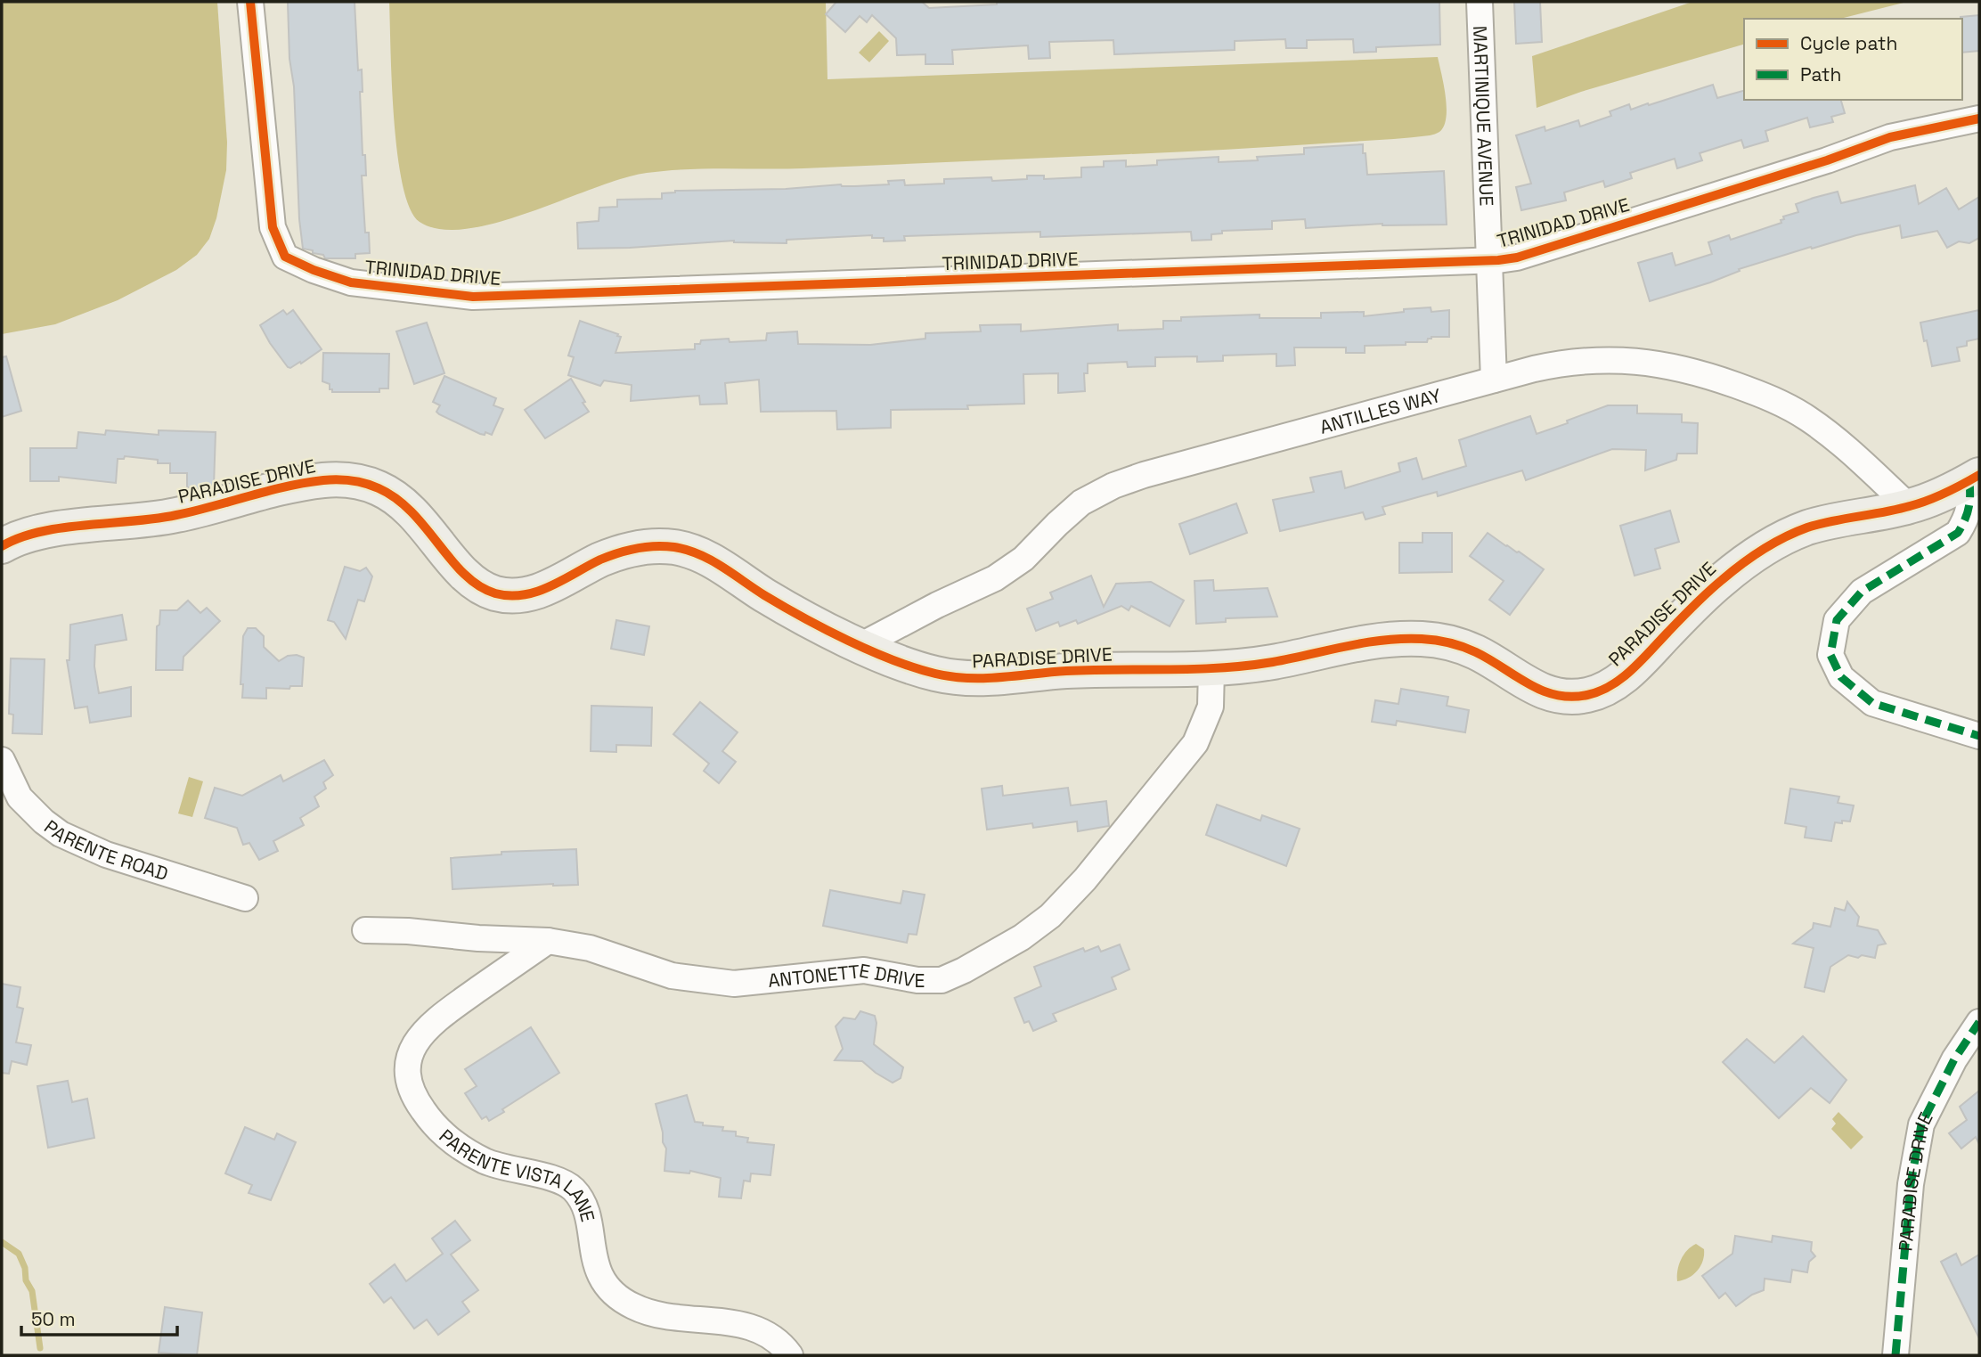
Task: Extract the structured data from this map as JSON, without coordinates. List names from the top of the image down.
{
  "streets": {
    "street": [
      "MARTINIQUE AVENUE",
      "TRINIDAD DRIVE",
      "ANTILLES WAY",
      "PARADISE DRIVE",
      "PARENTE ROAD",
      "ANTONETTE DRIVE",
      "PARENTE VISTA LANE"
    ]
  },
  "crossings": [
    ["MARTINIQUE AVENUE", "TRINIDAD DRIVE"],
    ["MARTINIQUE AVENUE", "ANTILLES WAY"],
    ["ANTILLES WAY", "PARADISE DRIVE"],
    ["PARADISE DRIVE", "ANTONETTE DRIVE"],
    ["ANTONETTE DRIVE", "PARENTE VISTA LANE"]
  ],
  "legend": ["Cycle path", "Path"],
  "scale_bar": "50 m"
}
